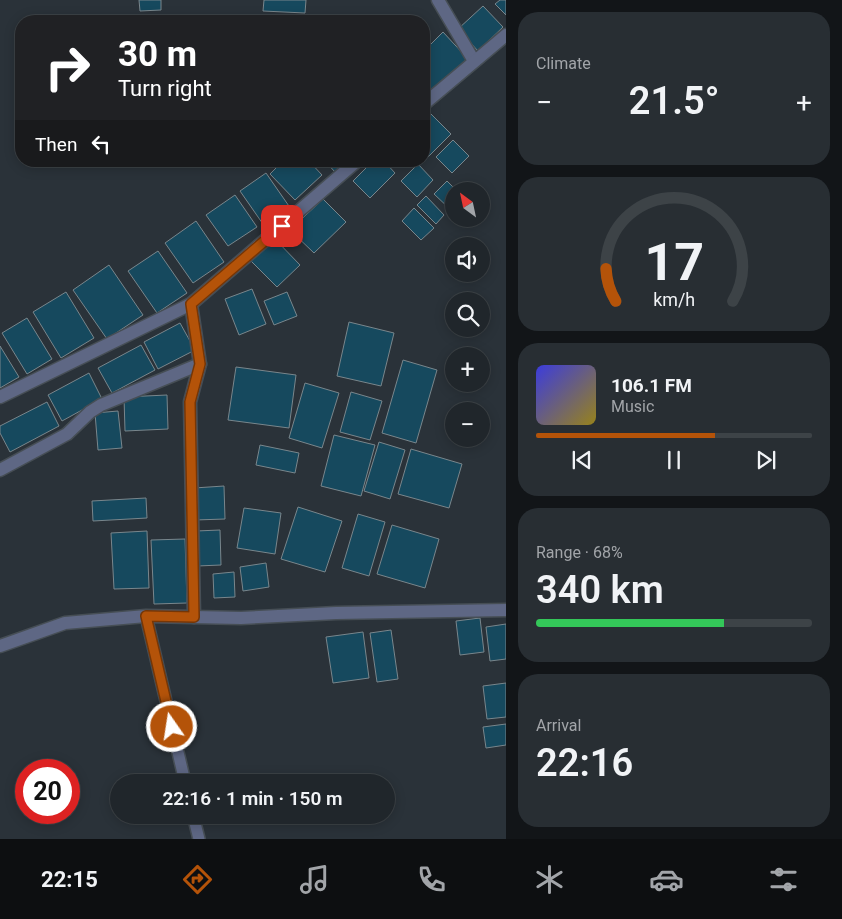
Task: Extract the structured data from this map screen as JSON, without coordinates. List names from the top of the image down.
{
  "north": "top left",
  "page": {
    "tile": [
      "Climate",
      ["Range · 68%", "340 km"],
      ["Arrival", "22:16"]
    ],
    "turn": ["30 m", "Turn right"],
    "heat": ["−", "21.5°", "+"],
    "then": "Then",
    "map_buttons": ["+", "−"],
    "song": ["106.1 FM", "Music"],
    "limit": "20",
    "trip": "22:16 · 1 min · 150 m",
    "tabs": "22:15",
    "gauge": ["17", "km/h"]
  }
}
